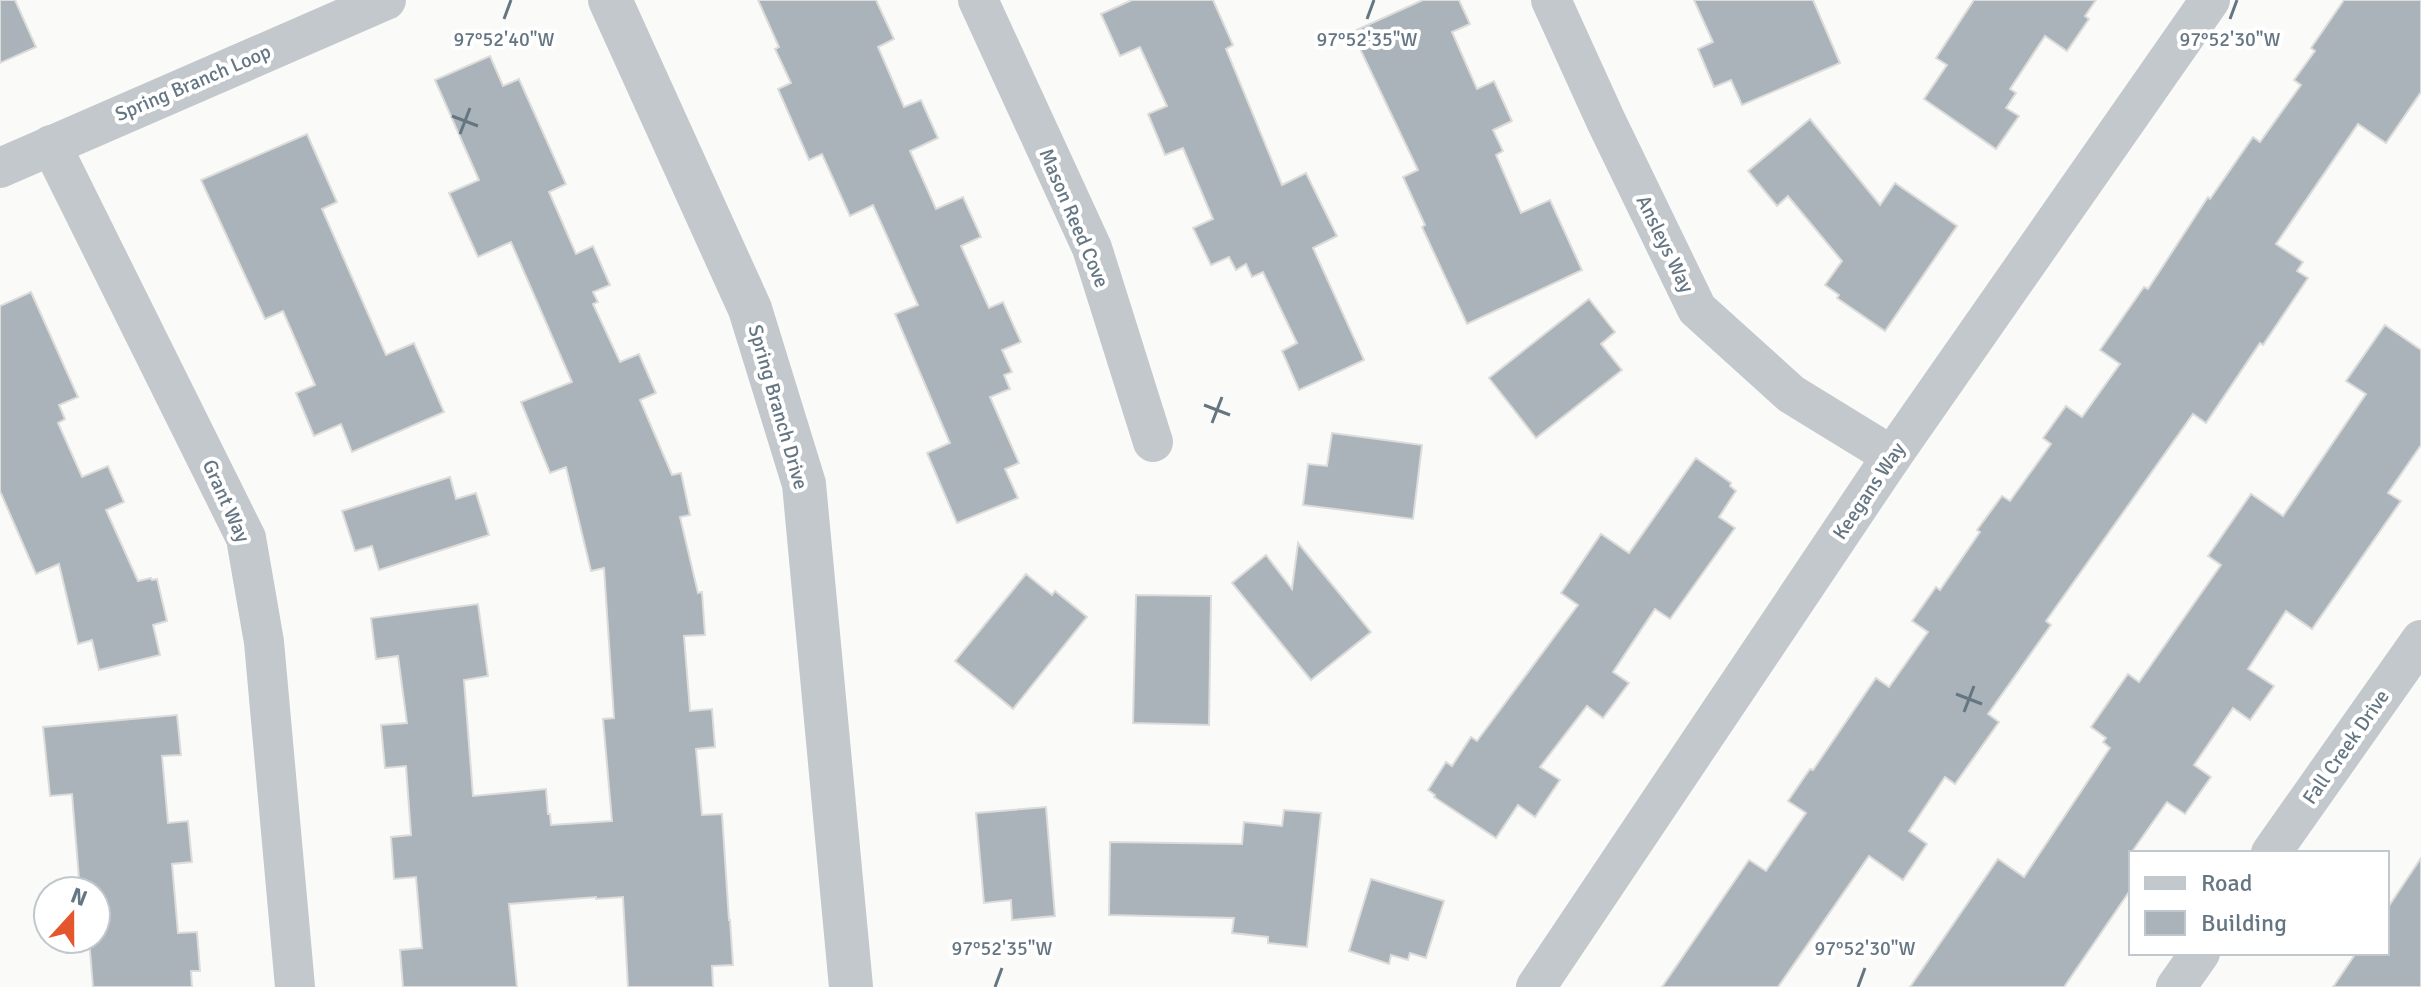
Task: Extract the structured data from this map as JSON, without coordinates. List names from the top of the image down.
{
  "streets": {
    "street": [
      "Spring Branch Loop",
      "Mason Reed Cove",
      "Ansleys Way",
      "Spring Branch Drive",
      "Keegans Way",
      "Grant Way",
      "Fall Creek Drive"
    ]
  },
  "crossings": [
    ["Spring Branch Loop", "Grant Way"],
    ["Ansleys Way", "Keegans Way"]
  ],
  "legend": ["Road", "Building"],
  "north": "top",
  "coordinates": ["97°52'30\"W", "97°52'40\"W", "97°52'35\"W"]
}
